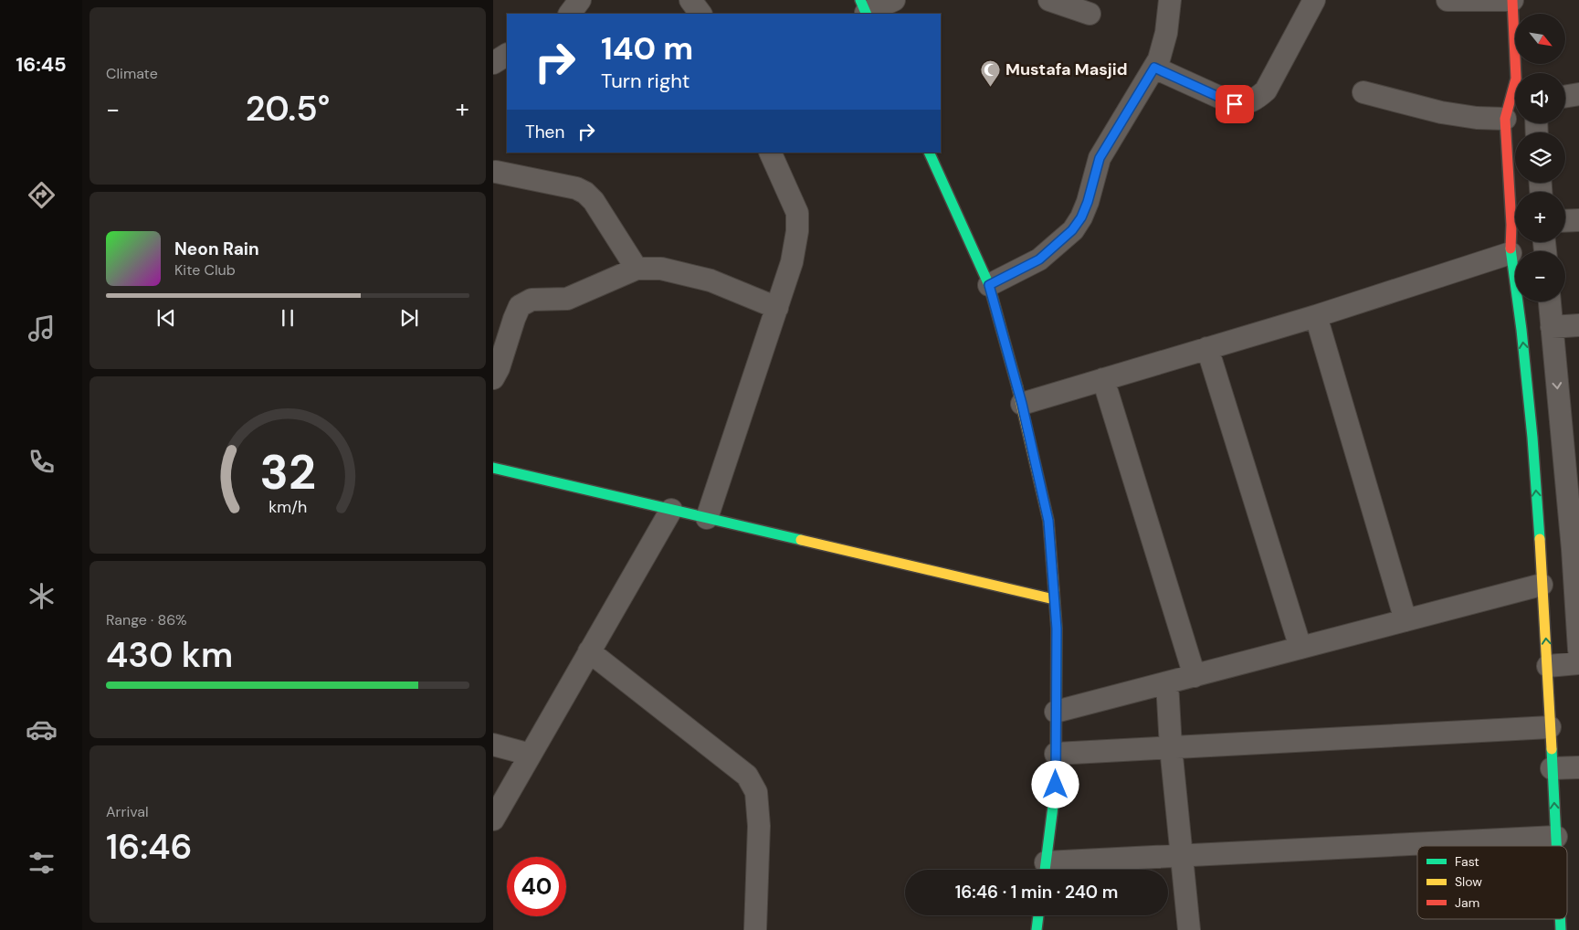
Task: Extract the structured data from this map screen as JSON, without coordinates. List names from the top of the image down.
{
  "places": {
    "mosque": ["Mustafa Masjid"]
  },
  "legend": ["Fast", "Slow", "Jam"],
  "north": "bottom right",
  "page": {
    "tabs": "16:45",
    "tile": [
      "Climate",
      ["Range · 86%", "430 km"],
      ["Arrival", "16:46"]
    ],
    "map_buttons": ["+", "−"],
    "turn": ["140 m", "Turn right"],
    "heat": ["−", "20.5°", "+"],
    "then": "Then",
    "song": ["Neon Rain", "Kite Club"],
    "limit": "40",
    "trip": "16:46 · 1 min · 240 m",
    "gauge": ["32", "km/h"]
  }
}
